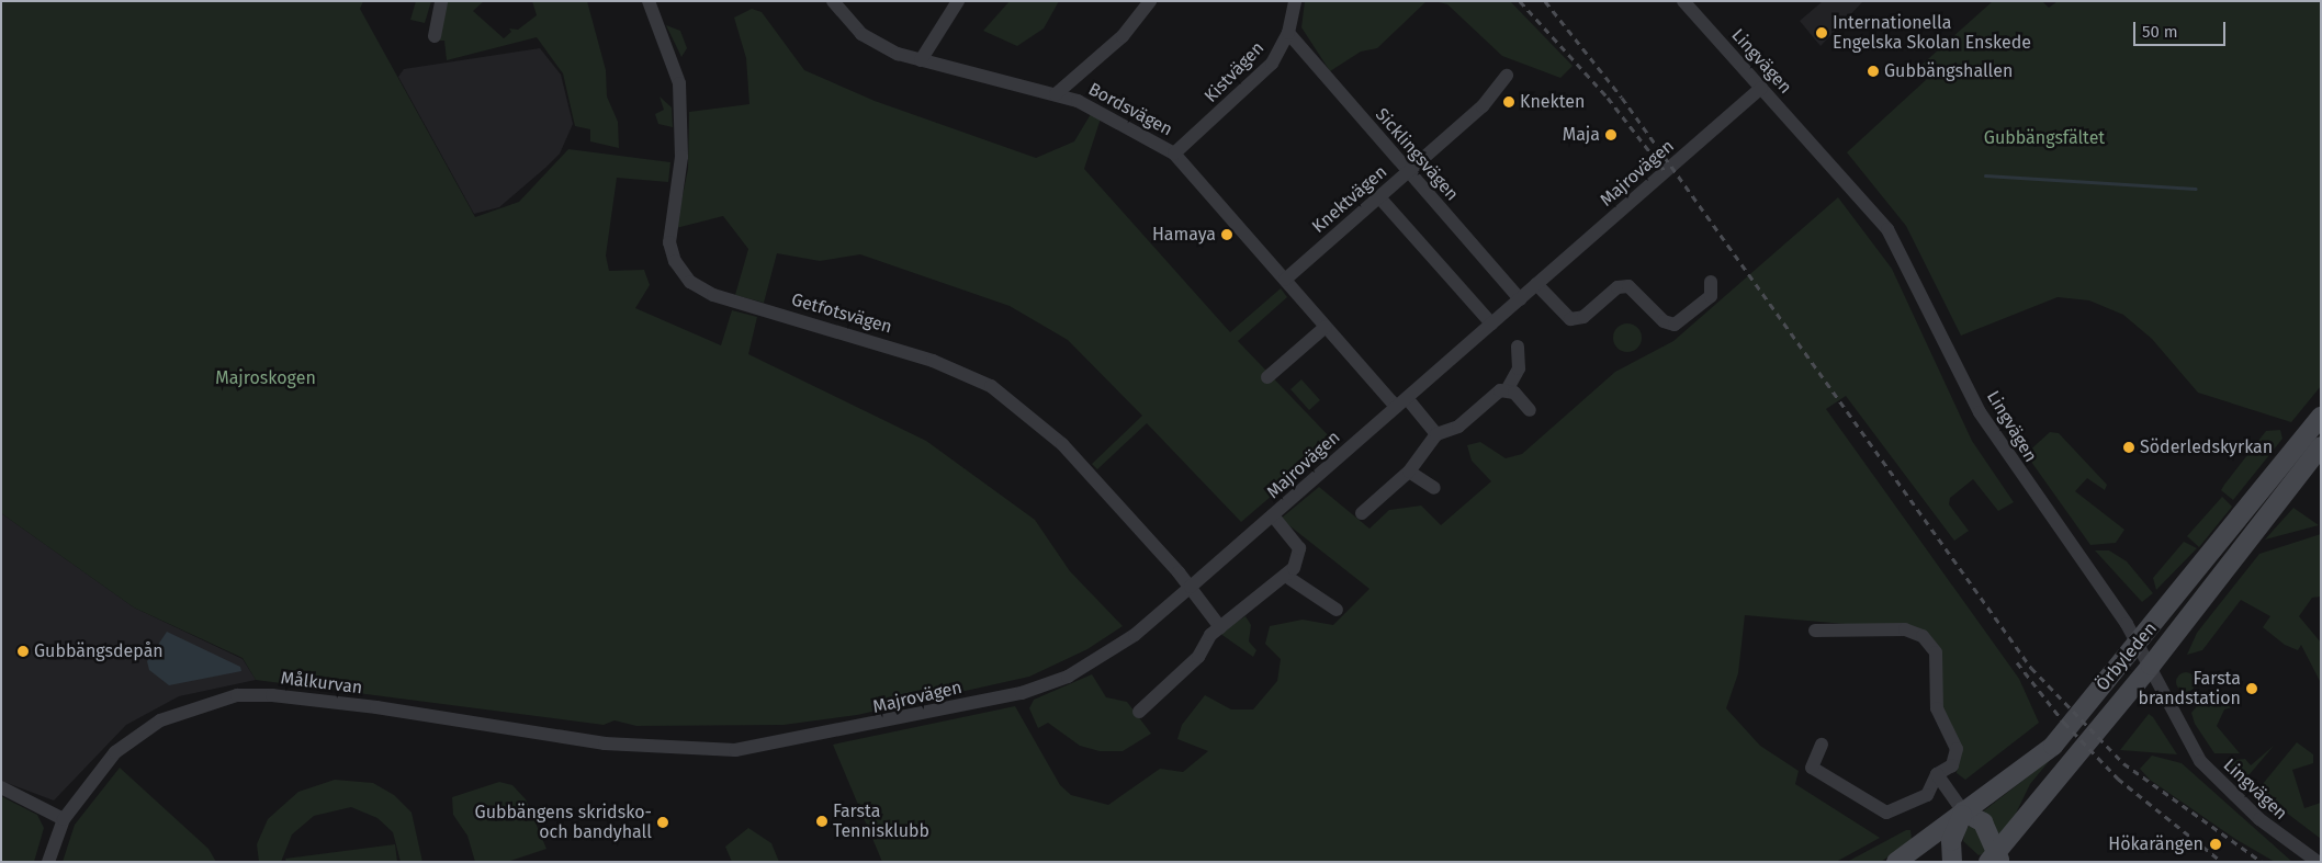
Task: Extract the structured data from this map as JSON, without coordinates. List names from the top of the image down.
{
  "streets": {
    "main road": ["Örbyleden"],
    "street": [
      "Lingvägen",
      "Kistvägen",
      "Bordsvägen",
      "Sicklingsvägen",
      "Majrovägen",
      "Knektvägen",
      "Getfotsvägen",
      "Målkurvan"
    ]
  },
  "crossings": [
    ["Lingvägen", "Majrovägen"],
    ["Lingvägen", "Örbyleden"],
    ["Kistvägen", "Bordsvägen"],
    ["Kistvägen", "Sicklingsvägen"],
    ["Bordsvägen", "Majrovägen"],
    ["Bordsvägen", "Knektvägen"],
    ["Sicklingsvägen", "Majrovägen"],
    ["Sicklingsvägen", "Knektvägen"],
    ["Majrovägen", "Getfotsvägen"],
    ["Majrovägen", "Målkurvan"]
  ],
  "parks": ["Gubbängsfältet", "Majroskogen"],
  "places": [
    "Internationella Engelska Skolan Enskede",
    "Gubbängshallen",
    "Knekten",
    "Maja",
    "Hamaya",
    "Söderledskyrkan",
    "Gubbängsdepån",
    "Farsta brandstation",
    "Farsta Tennisklubb",
    "Gubbängens skridsko- och bandyhall",
    "Hökarängen"
  ],
  "scale_bar": "50 m"
}
